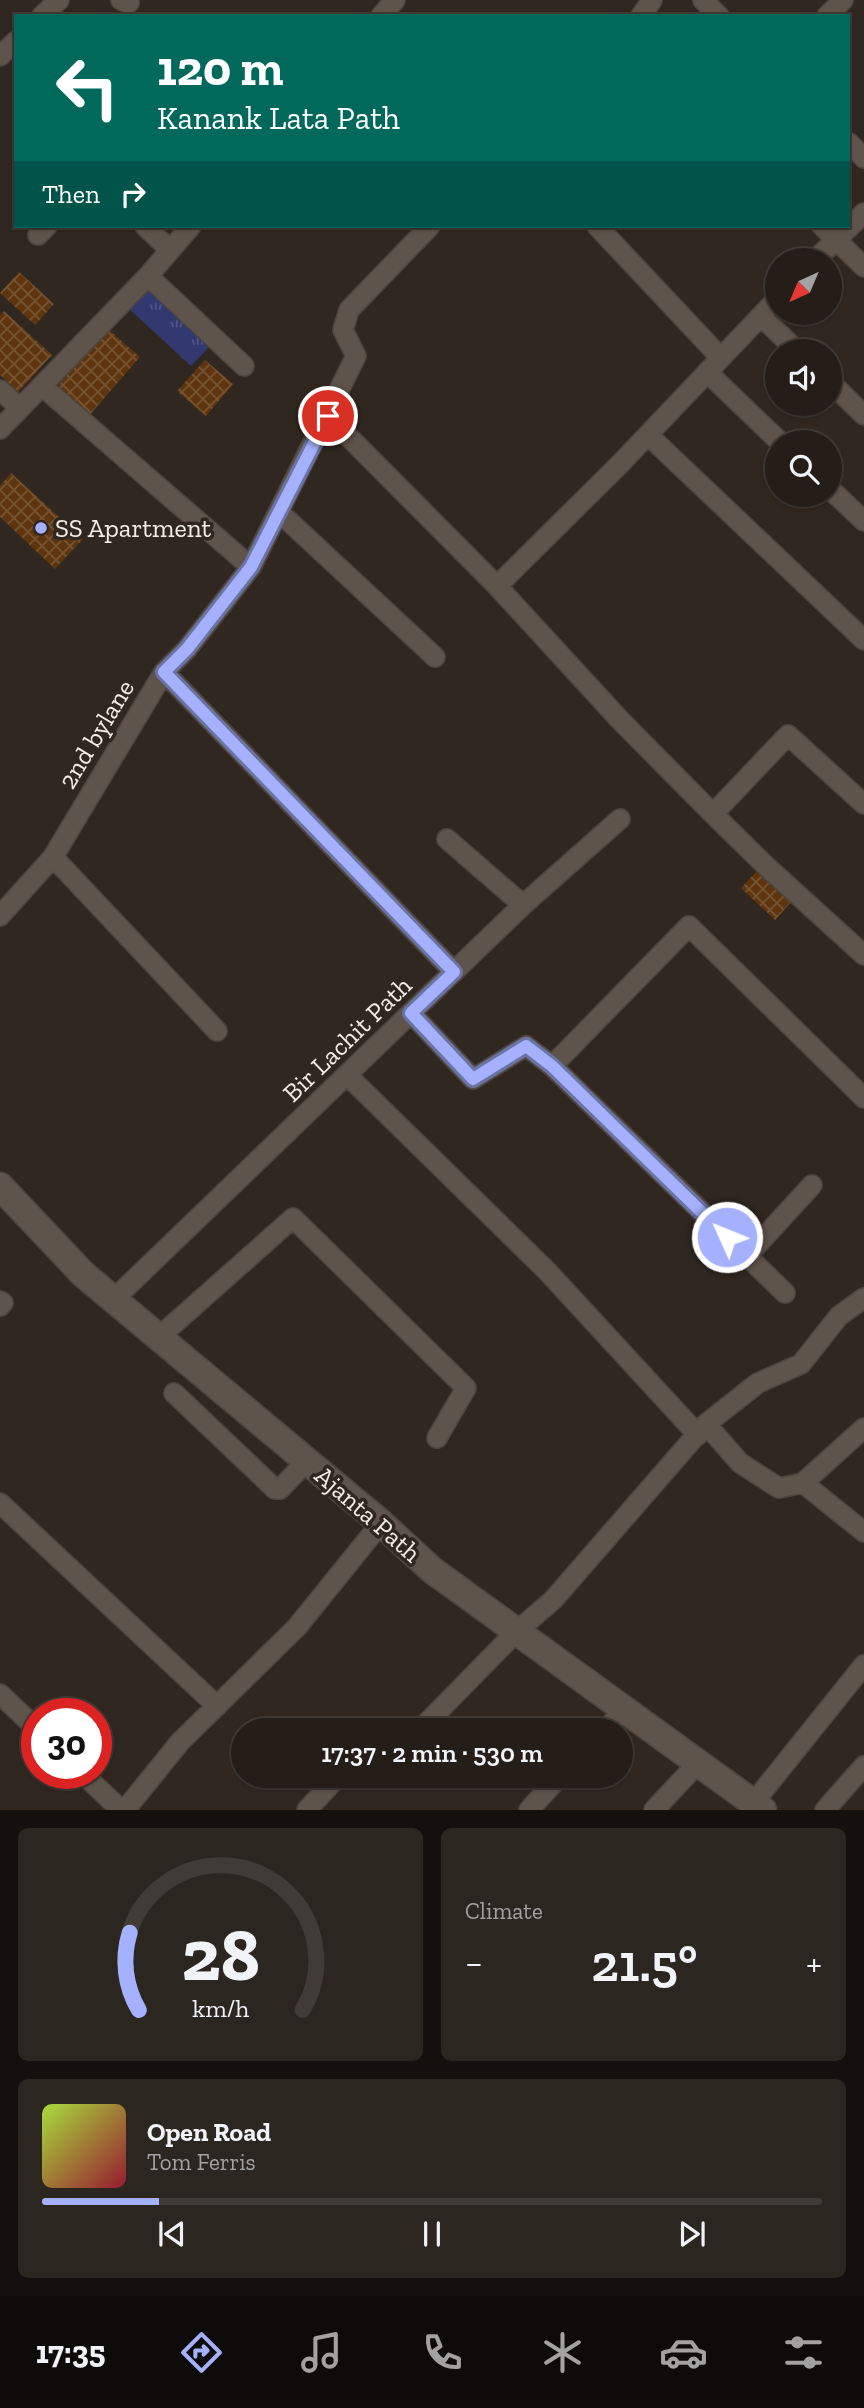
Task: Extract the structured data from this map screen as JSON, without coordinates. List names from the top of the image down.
{
  "streets": {
    "street": ["2nd bylane", "Bir Lachit Path", "Ajanta Path"]
  },
  "crossings": [
    ["Bir Lachit Path", "Ajanta Path"]
  ],
  "places": ["SS Apartment"],
  "north": "bottom left",
  "page": {
    "turn": ["120 m", "Kanank Lata Path"],
    "then": "Then",
    "limit": "30",
    "trip": "17:37 · 2 min · 530 m",
    "tile": "Climate",
    "heat": ["−", "21.5°", "+"],
    "song": ["Open Road", "Tom Ferris"],
    "tabs": "17:35",
    "gauge": ["28", "km/h"]
  }
}
